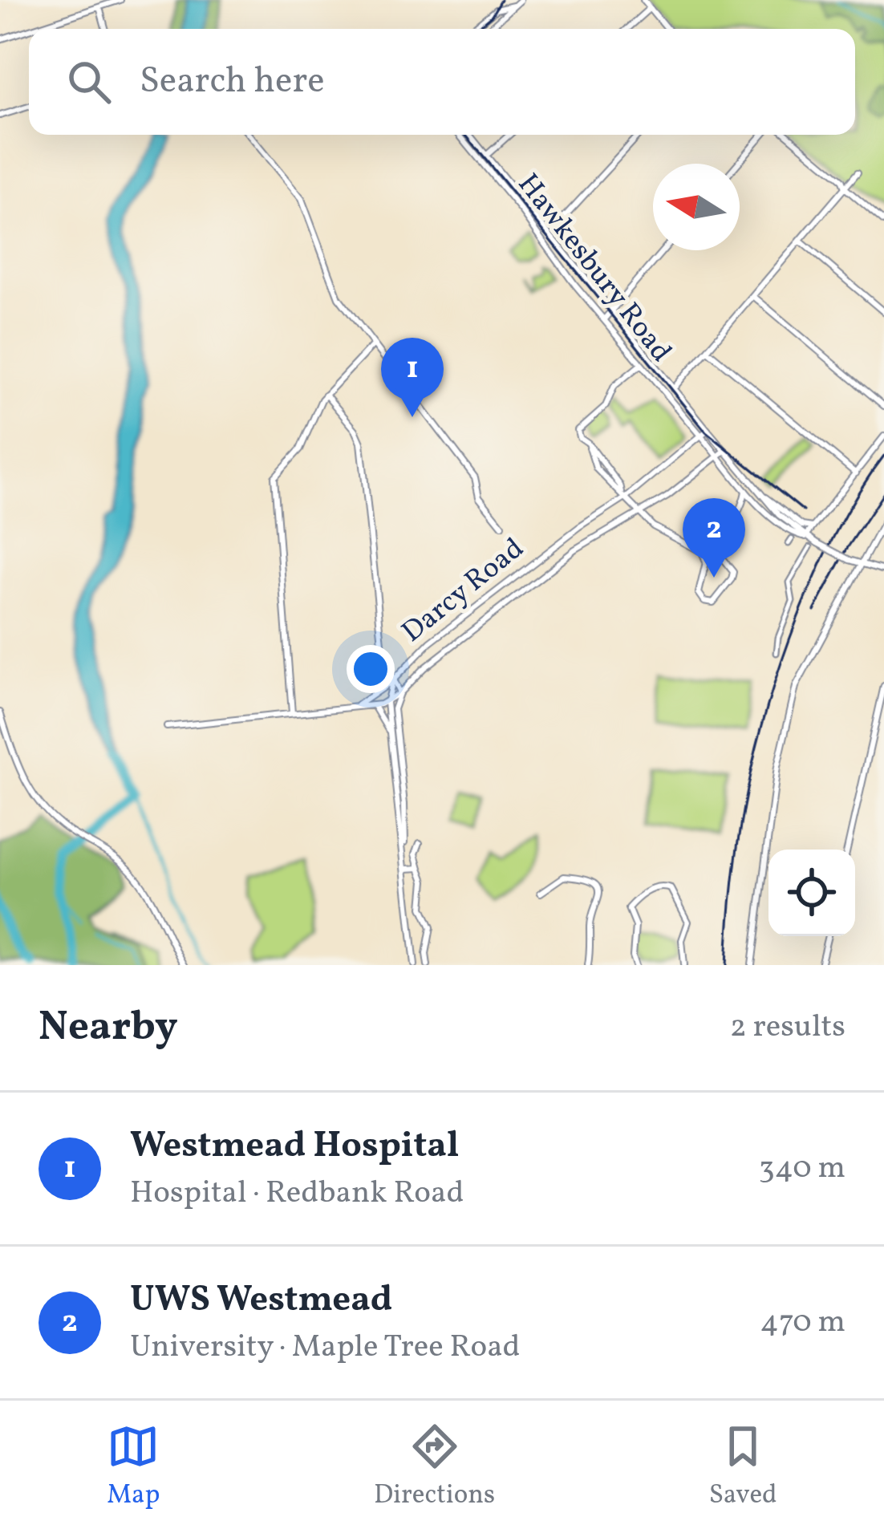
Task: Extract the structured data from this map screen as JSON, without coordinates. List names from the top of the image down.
{
  "streets": {
    "street": ["Hawkesbury Road", "Darcy Road"]
  },
  "crossings": [
    ["Hawkesbury Road", "Darcy Road"]
  ],
  "north": "left",
  "page": {
    "search": "Search here",
    "pins": ["1", "2"],
    "heading": ["Nearby", "2 results"],
    "list": [
      {
        "mark": "1",
        "name": "Westmead Hospital",
        "note": "Hospital · Redbank Road",
        "value": "340 m"
      },
      {
        "mark": "2",
        "name": "UWS Westmead",
        "note": "University · Maple Tree Road",
        "value": "470 m"
      }
    ],
    "nav": ["Map", "Directions", "Saved"]
  }
}
